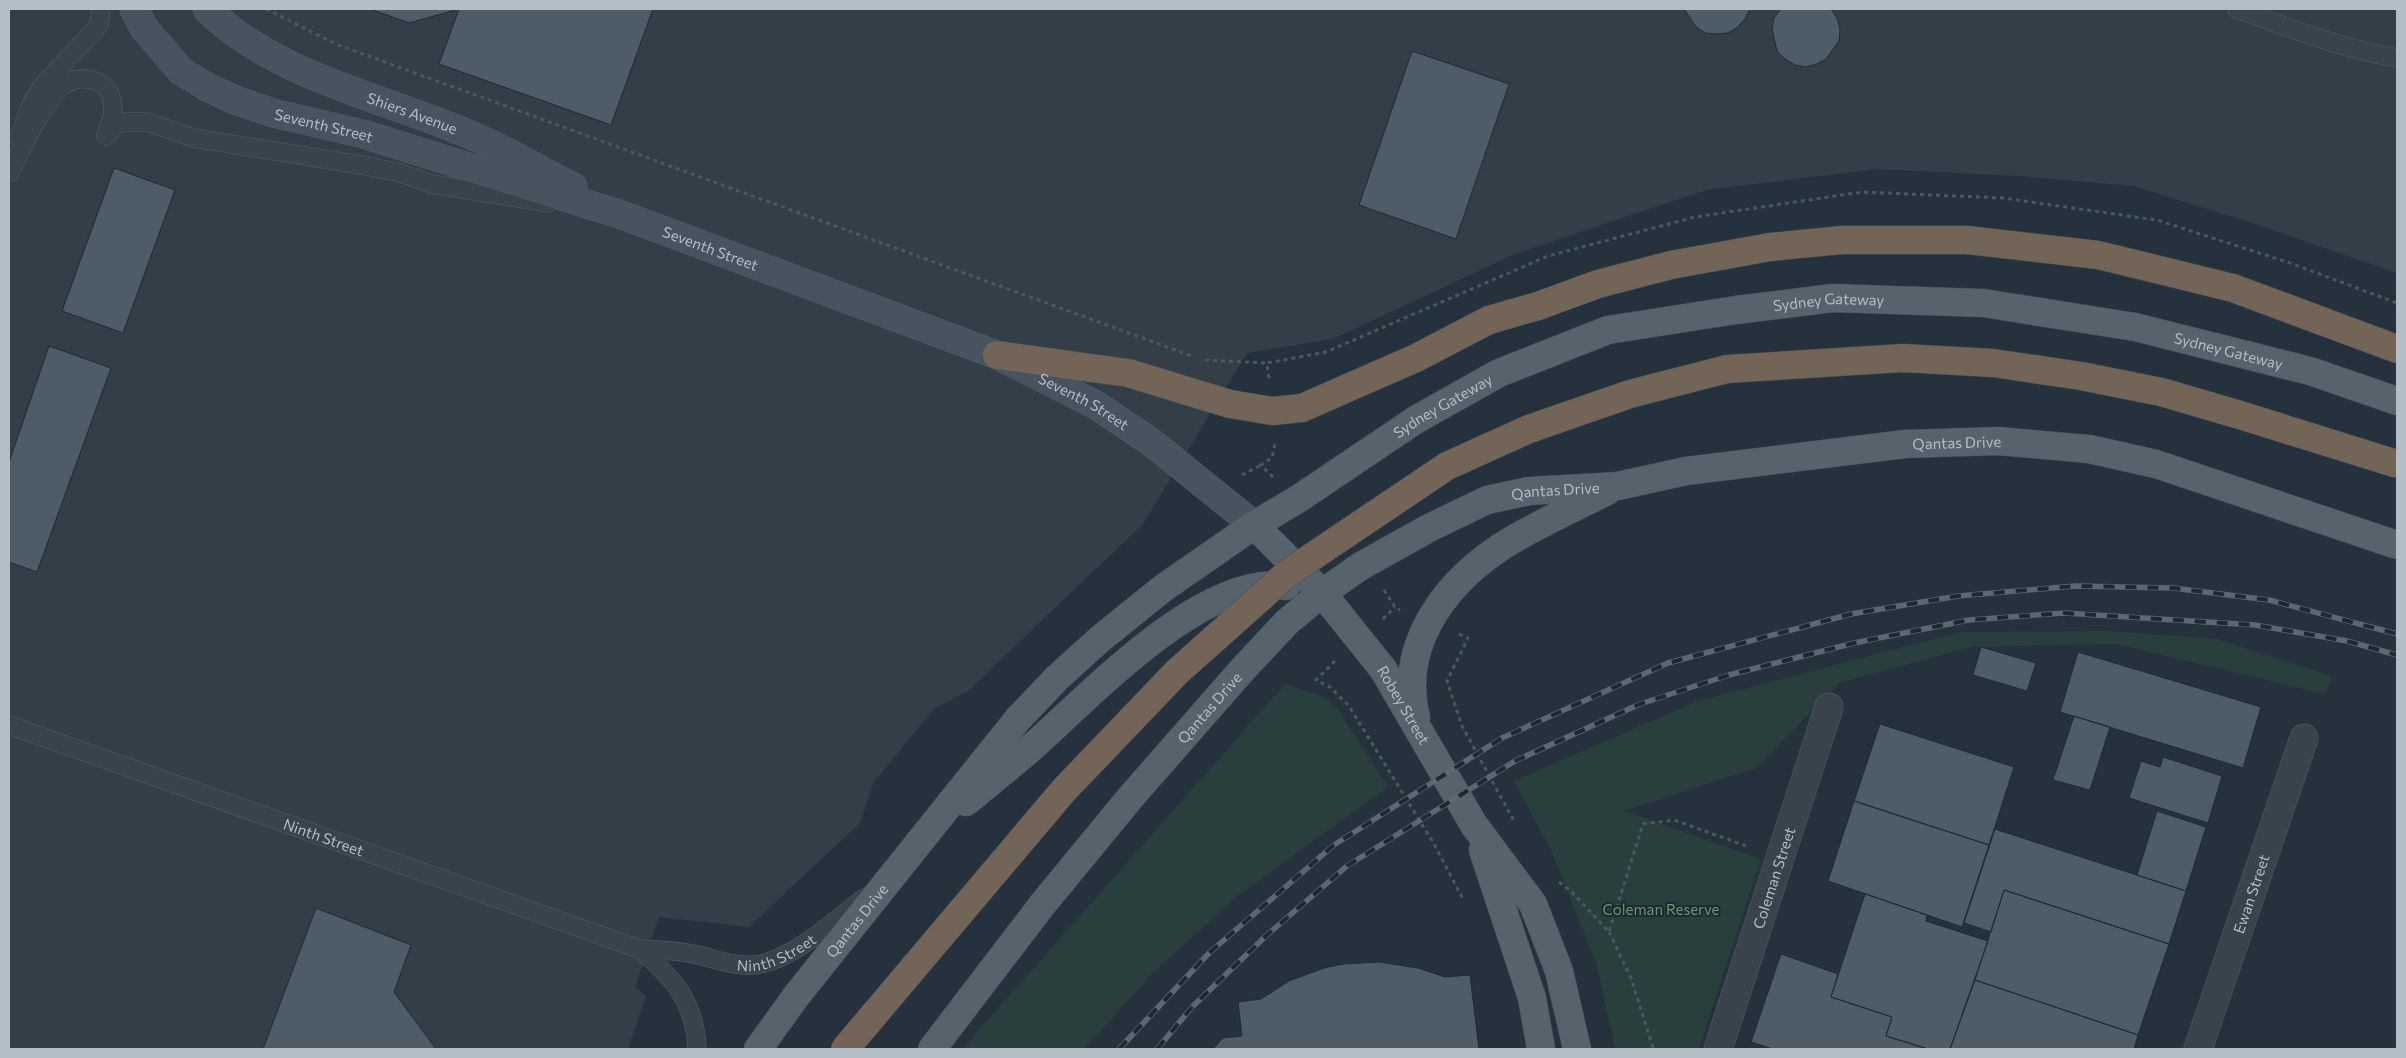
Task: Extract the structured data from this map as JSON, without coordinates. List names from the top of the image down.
{
  "streets": {
    "main road": ["Sydney Gateway", "Qantas Drive", "Robey Street"],
    "street": [
      "Shiers Avenue",
      "Seventh Street",
      "Coleman Street",
      "Ewan Street"
    ],
    "lane": ["Ninth Street"]
  },
  "crossings": [
    ["Shiers Avenue", "Seventh Street"],
    ["Seventh Street", "Qantas Drive"],
    ["Seventh Street", "Robey Street"],
    ["Sydney Gateway", "Qantas Drive"],
    ["Qantas Drive", "Robey Street"],
    ["Qantas Drive", "Ninth Street"]
  ],
  "parks": ["Coleman Reserve"]
}
